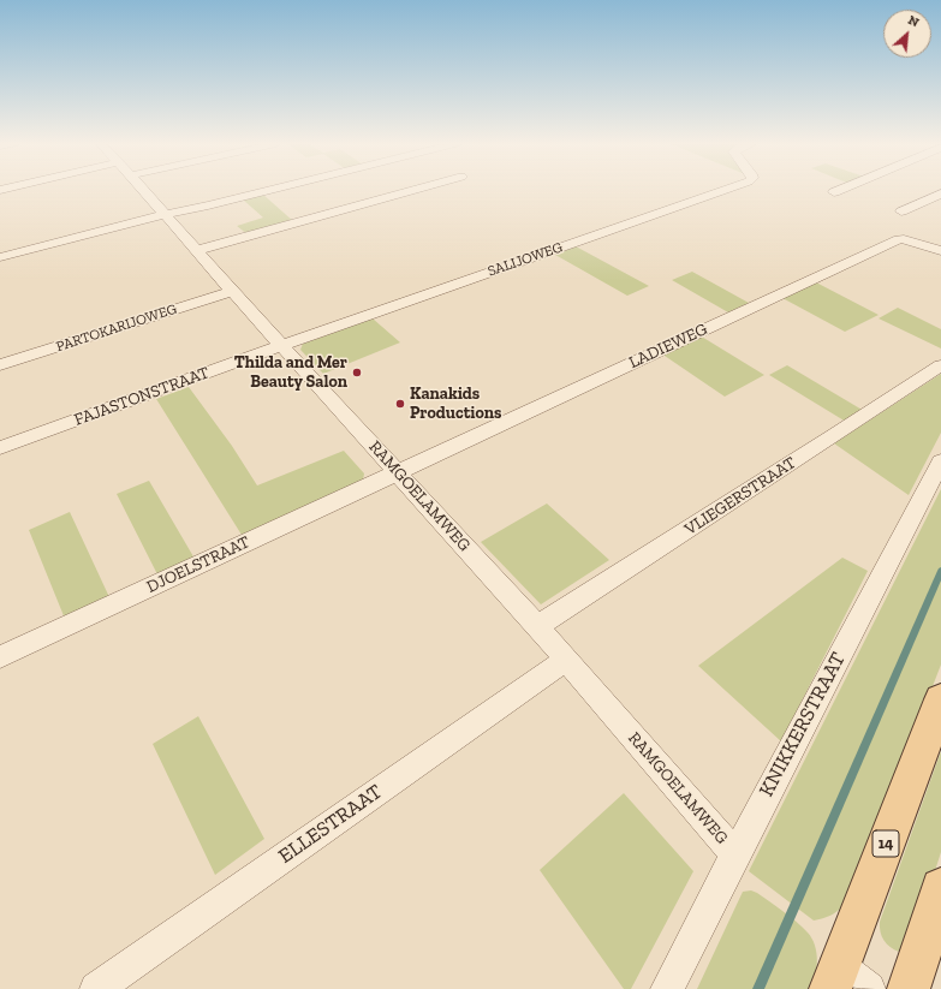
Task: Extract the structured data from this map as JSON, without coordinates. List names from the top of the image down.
{
  "streets": {
    "main road": ["14"],
    "street": [
      "SALIJOWEG",
      "PARTOKARIJOWEG",
      "LADIEWEG",
      "FAJASTONSTRAAT",
      "RAMGOELAMWEG",
      "VLIEGERSTRAAT",
      "DJOELSTRAAT",
      "KNIKKERSTRAAT",
      "ELLESTRAAT"
    ]
  },
  "crossings": [
    ["SALIJOWEG", "FAJASTONSTRAAT"],
    ["SALIJOWEG", "RAMGOELAMWEG"],
    ["PARTOKARIJOWEG", "RAMGOELAMWEG"],
    ["LADIEWEG", "RAMGOELAMWEG"],
    ["LADIEWEG", "DJOELSTRAAT"],
    ["FAJASTONSTRAAT", "RAMGOELAMWEG"],
    ["RAMGOELAMWEG", "VLIEGERSTRAAT"],
    ["RAMGOELAMWEG", "DJOELSTRAAT"],
    ["RAMGOELAMWEG", "KNIKKERSTRAAT"],
    ["RAMGOELAMWEG", "ELLESTRAAT"]
  ],
  "places": ["Thilda and Mer Beauty Salon", "Kanakids Productions"],
  "north": "top right"
}
